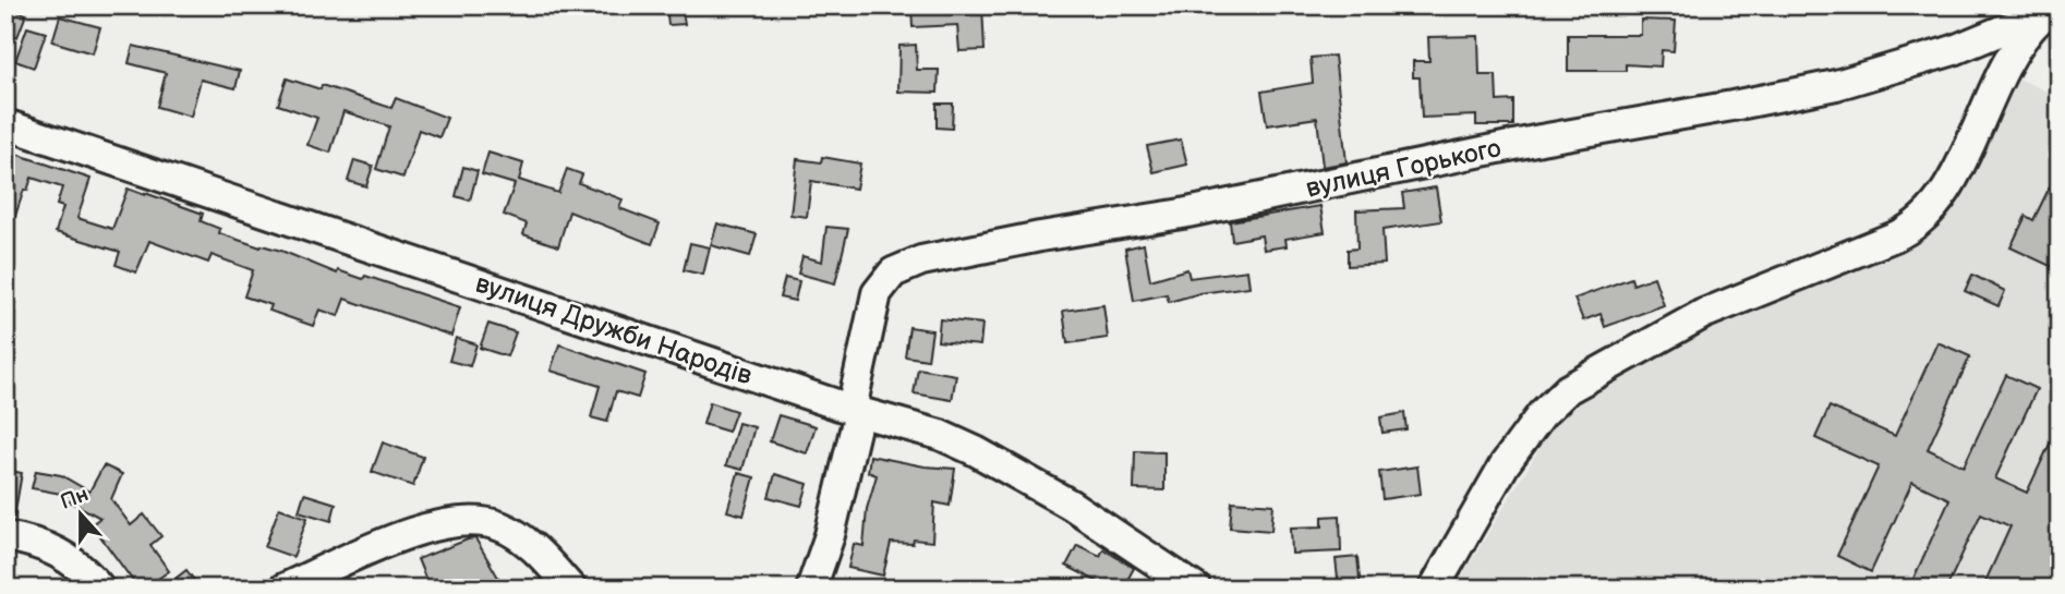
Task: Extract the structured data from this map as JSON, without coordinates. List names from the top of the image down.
{
  "streets": {
    "street": ["вулиця Горького", "вулиця Дружби Народів"]
  },
  "crossings": [
    ["вулиця Горького", "вулиця Дружби Народів"]
  ],
  "north": "top"
}
